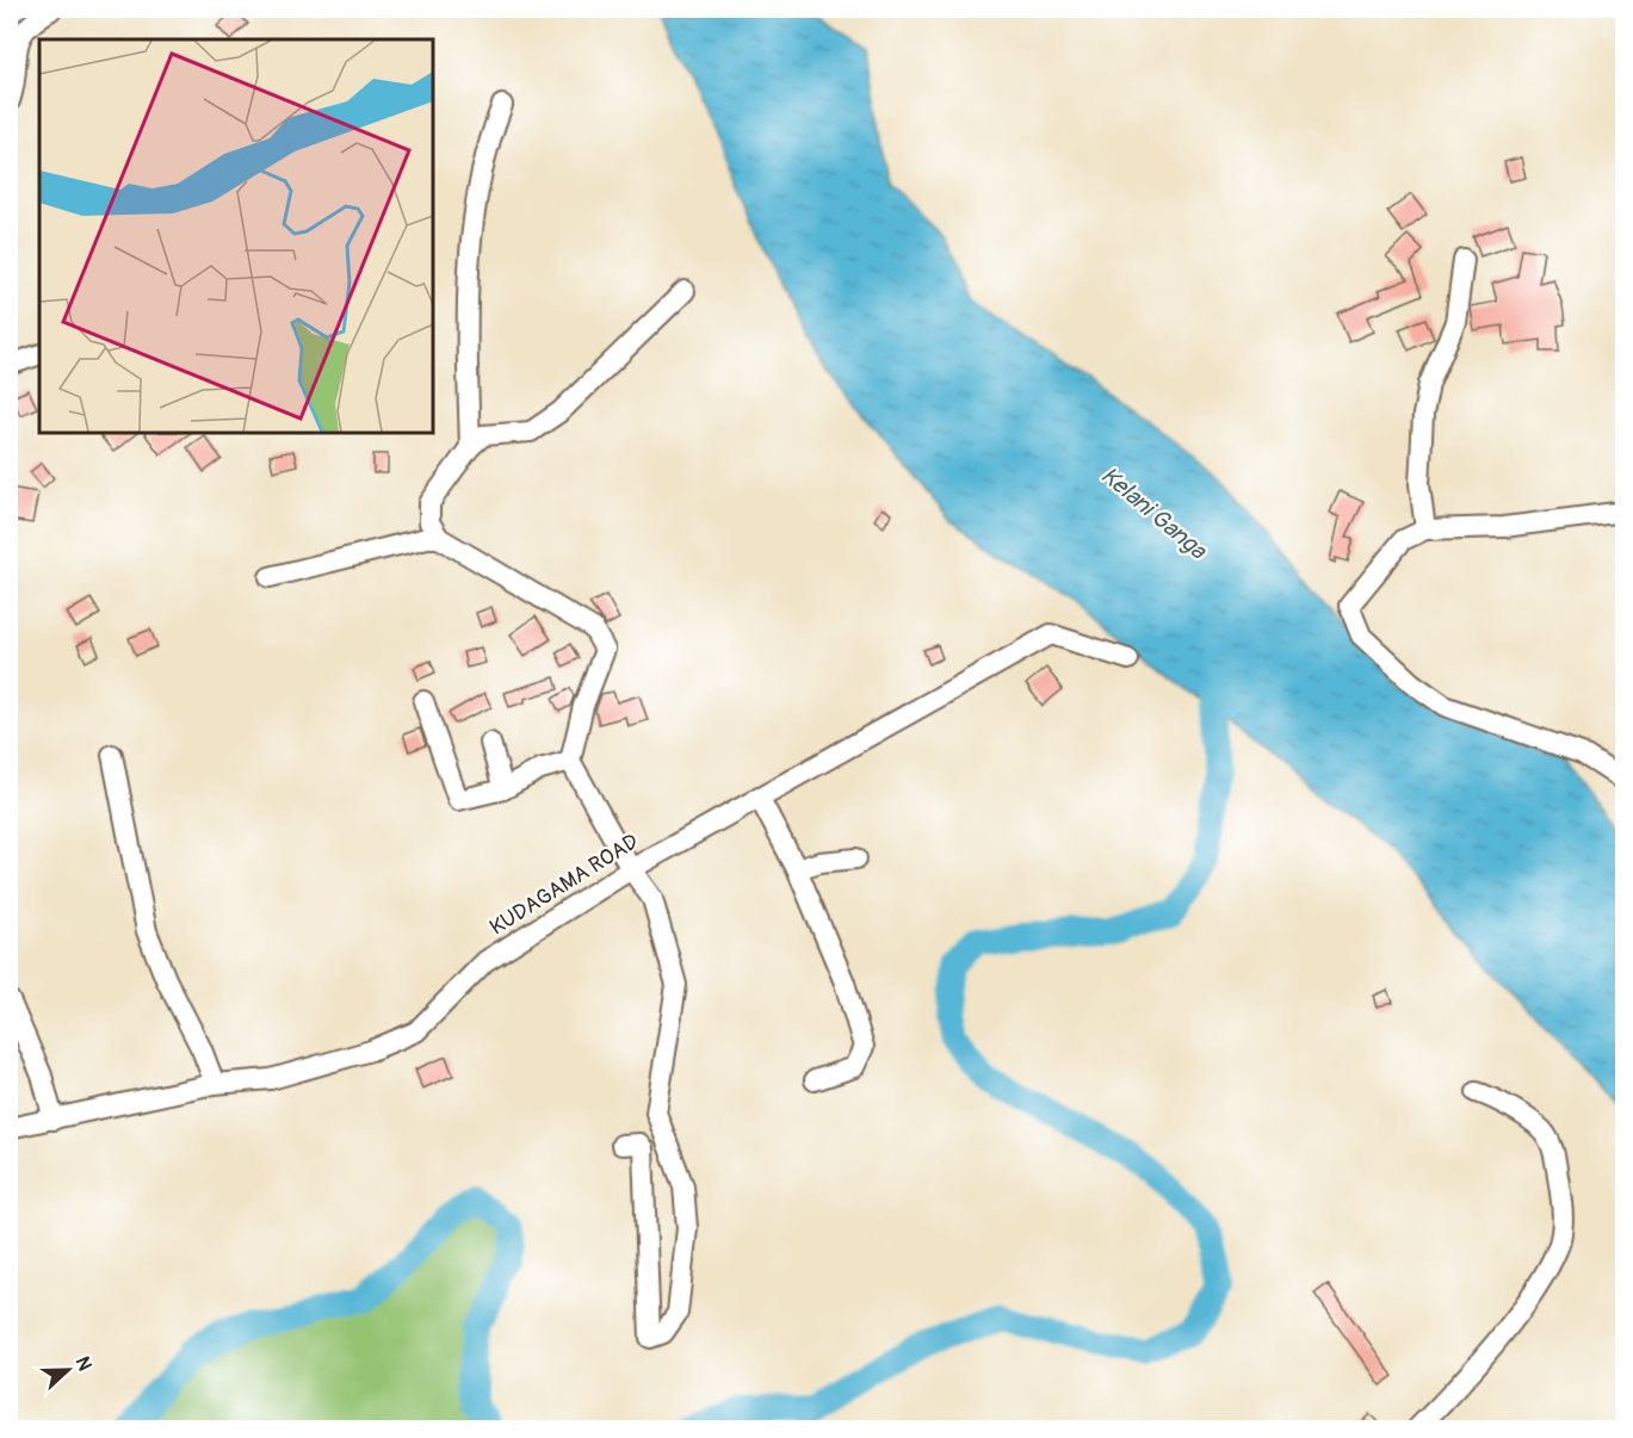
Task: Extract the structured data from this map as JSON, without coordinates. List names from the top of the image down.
{
  "streets": {
    "street": ["KUDAGAMA ROAD"]
  },
  "water": ["Kelani Ganga"],
  "north": "right"
}
